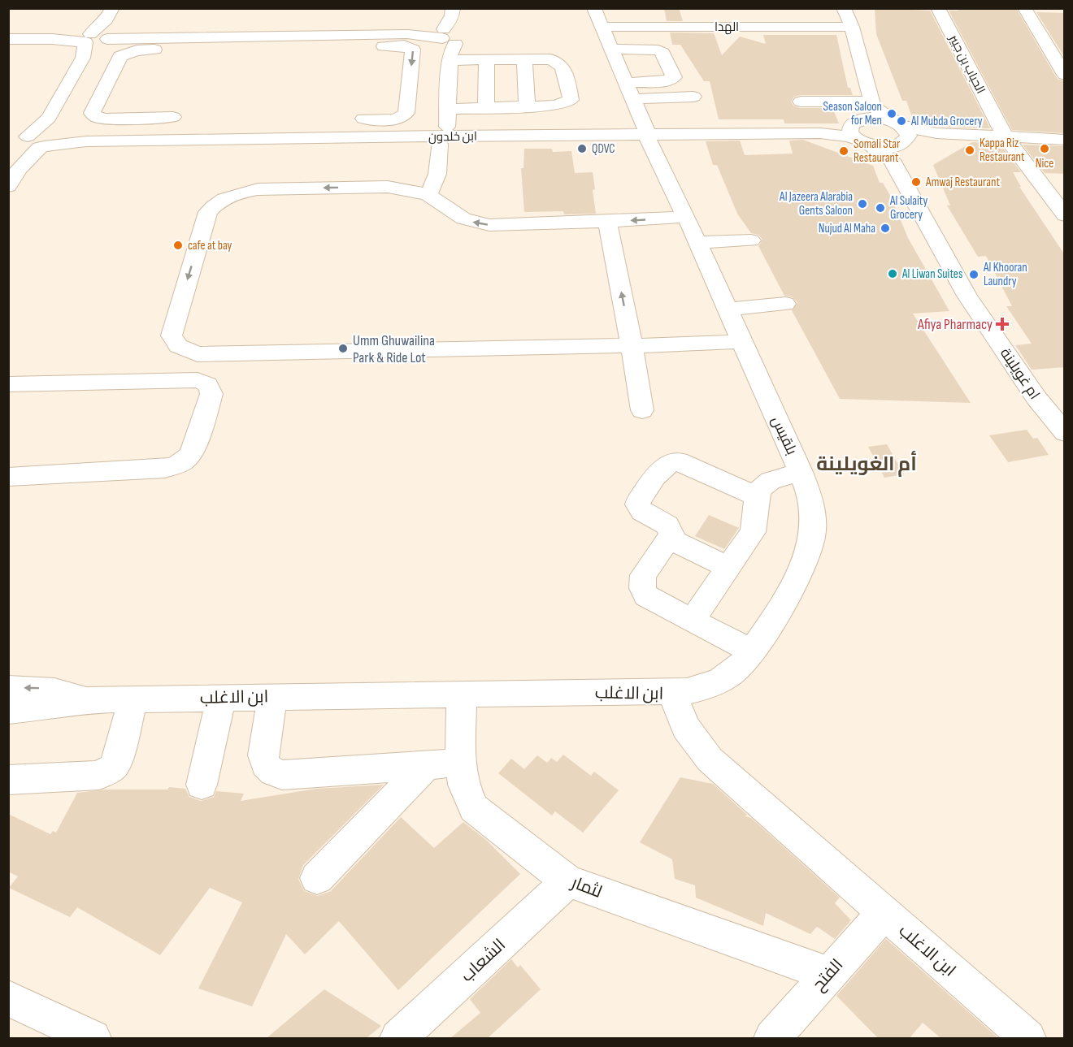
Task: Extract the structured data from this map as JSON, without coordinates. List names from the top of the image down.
{
  "streets": {
    "street": [
      "الهدا",
      "الحباب بن جبير",
      "ابن خلدون",
      "ام غويلينة",
      "بلقيس",
      "ابن الاغلب",
      "لثمار",
      "الشعاب",
      "الفتح"
    ]
  },
  "crossings": [
    ["الهدا", "بلقيس"],
    ["ابن خلدون", "ام غويلينة"],
    ["ابن خلدون", "بلقيس"],
    ["بلقيس", "ابن الاغلب"],
    ["ابن الاغلب", "لثمار"],
    ["ابن الاغلب", "الفتح"],
    ["لثمار", "الشعاب"],
    ["لثمار", "الفتح"]
  ],
  "districts": ["أم الغويلينة"],
  "places": {
    "other": [
      "Season Saloon for Men",
      "Al Mubda Grocery",
      "QDVC",
      "Nice",
      "Kappa Riz Restaurant",
      "Somali Star Restaurant",
      "Amwaj Restaurant",
      "Al Jazeera Alarabia Gents Saloon",
      "Al Sulaity Grocery",
      "Nujud Al Maha",
      "cafe at bay",
      "Al Liwan Suites",
      "Al Khooran Laundry",
      "Umm Ghuwailina Park & Ride Lot"
    ],
    "health": ["Afiya Pharmacy"]
  }
}
